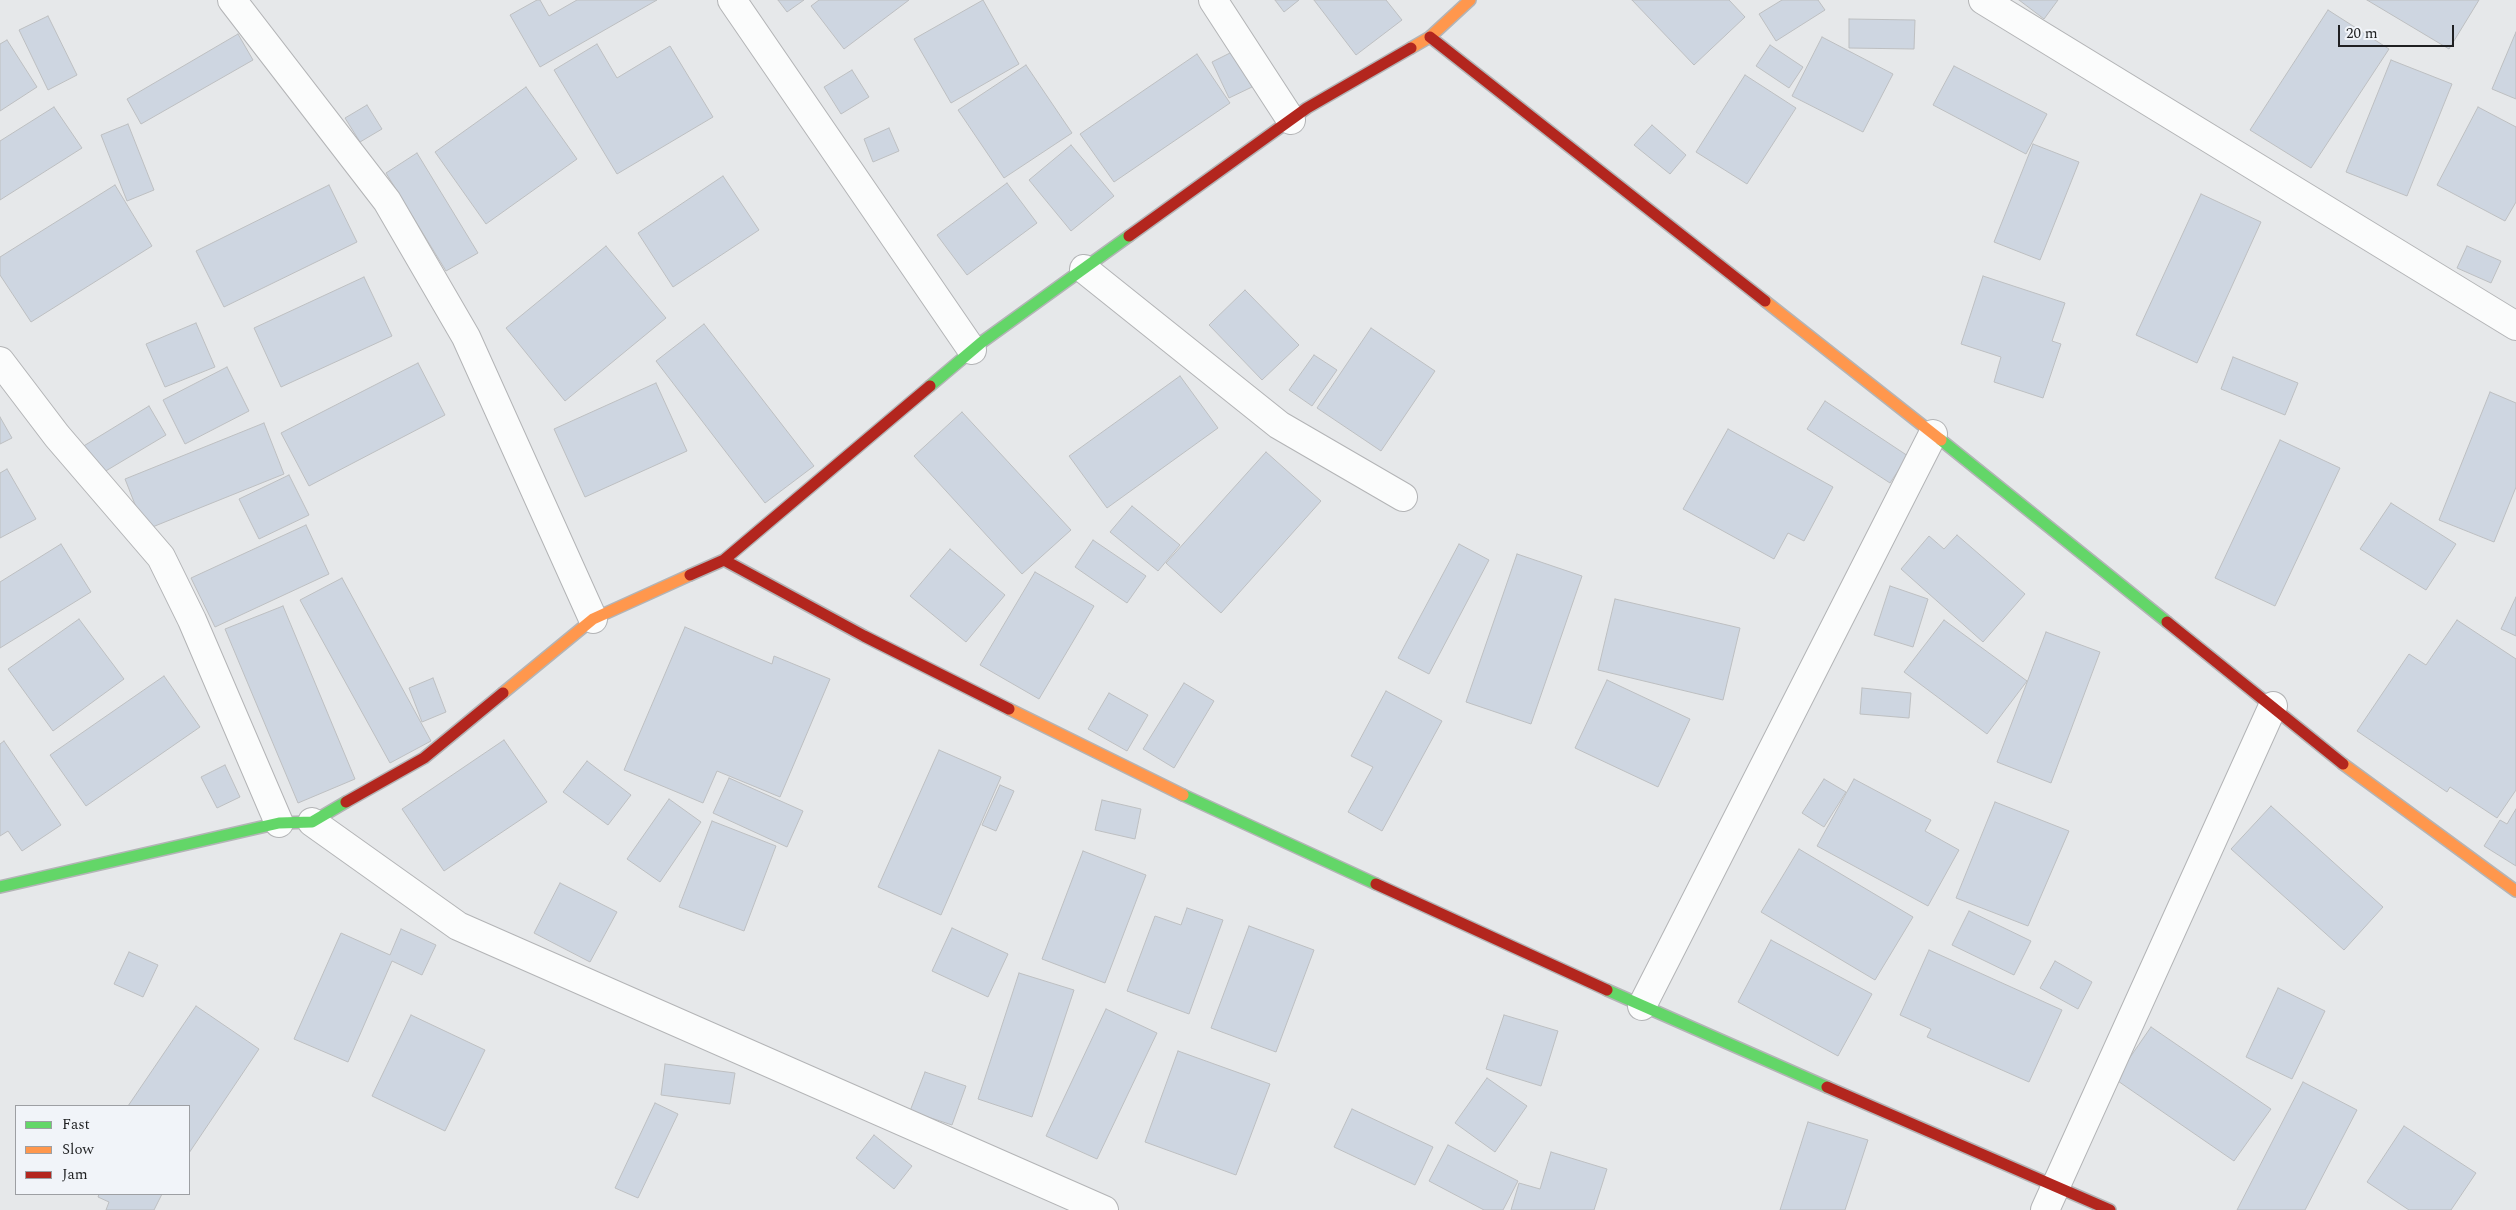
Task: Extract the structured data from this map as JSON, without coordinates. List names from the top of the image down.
{
  "legend": ["Fast", "Slow", "Jam"],
  "scale_bar": "20 m"
}
